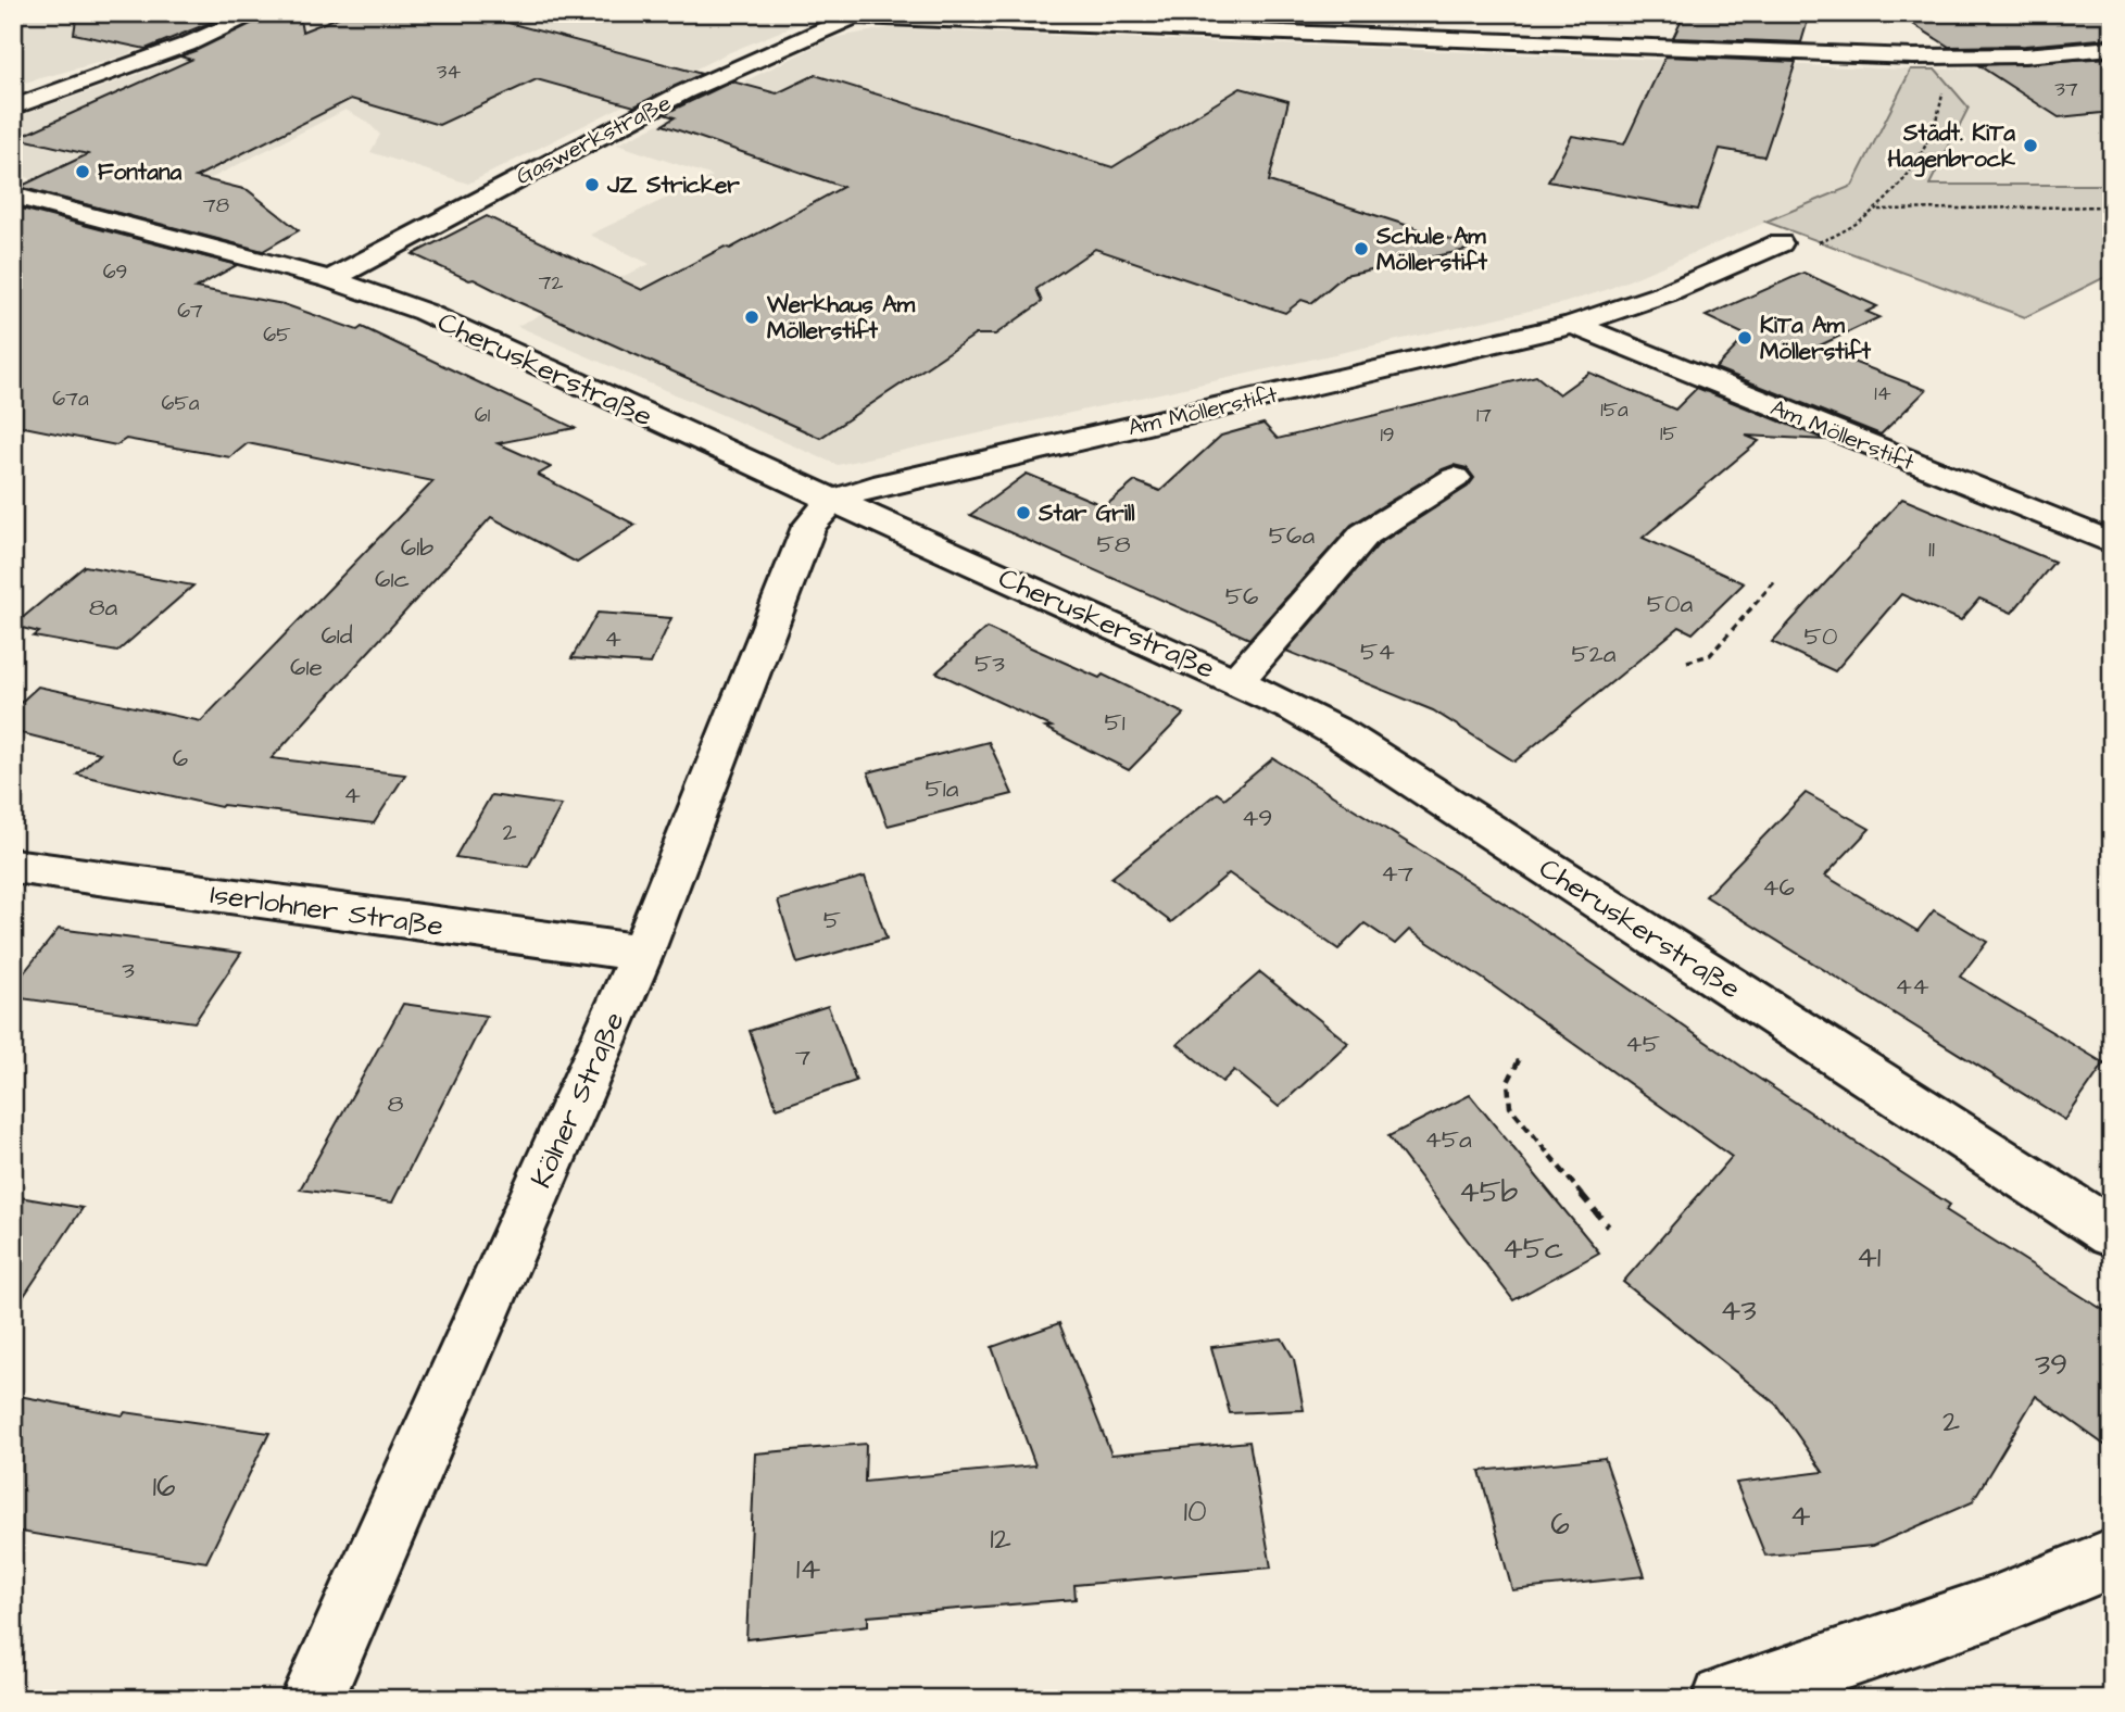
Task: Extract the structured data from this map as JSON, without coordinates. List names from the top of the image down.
{
  "streets": {
    "street": [
      "Gaswerkstraße",
      "Cheruskerstraße",
      "Am Möllerstift",
      "Iserlohner Straße",
      "Kölner Straße"
    ]
  },
  "crossings": [
    ["Gaswerkstraße", "Cheruskerstraße"],
    ["Cheruskerstraße", "Am Möllerstift"],
    ["Cheruskerstraße", "Kölner Straße"],
    ["Am Möllerstift", "Kölner Straße"],
    ["Iserlohner Straße", "Kölner Straße"]
  ],
  "places": [
    "Städt. KiTa Hagenbrock",
    "Fontana",
    "JZ Stricker",
    "Schule Am Möllerstift",
    "Werkhaus Am Möllerstift",
    "KiTa Am Möllerstift",
    "Star Grill"
  ],
  "house_numbers": [
    "34",
    "37",
    "78",
    "69",
    "72",
    "67",
    "65",
    "14",
    "67a",
    "65a",
    "15a",
    "61",
    "17",
    "15",
    "19",
    "56a",
    "58",
    "61b",
    "11",
    "61c",
    "56",
    "50a",
    "8a",
    "61d",
    "50",
    "4",
    "54",
    "52a",
    "53",
    "61e",
    "51",
    "6",
    "51a",
    "4",
    "49",
    "2",
    "47",
    "46",
    "5",
    "3",
    "44",
    "45",
    "7",
    "8",
    "45a",
    "45b",
    "45c",
    "41",
    "43",
    "39",
    "2",
    "16",
    "10",
    "4",
    "6",
    "12",
    "14"
  ]
}
